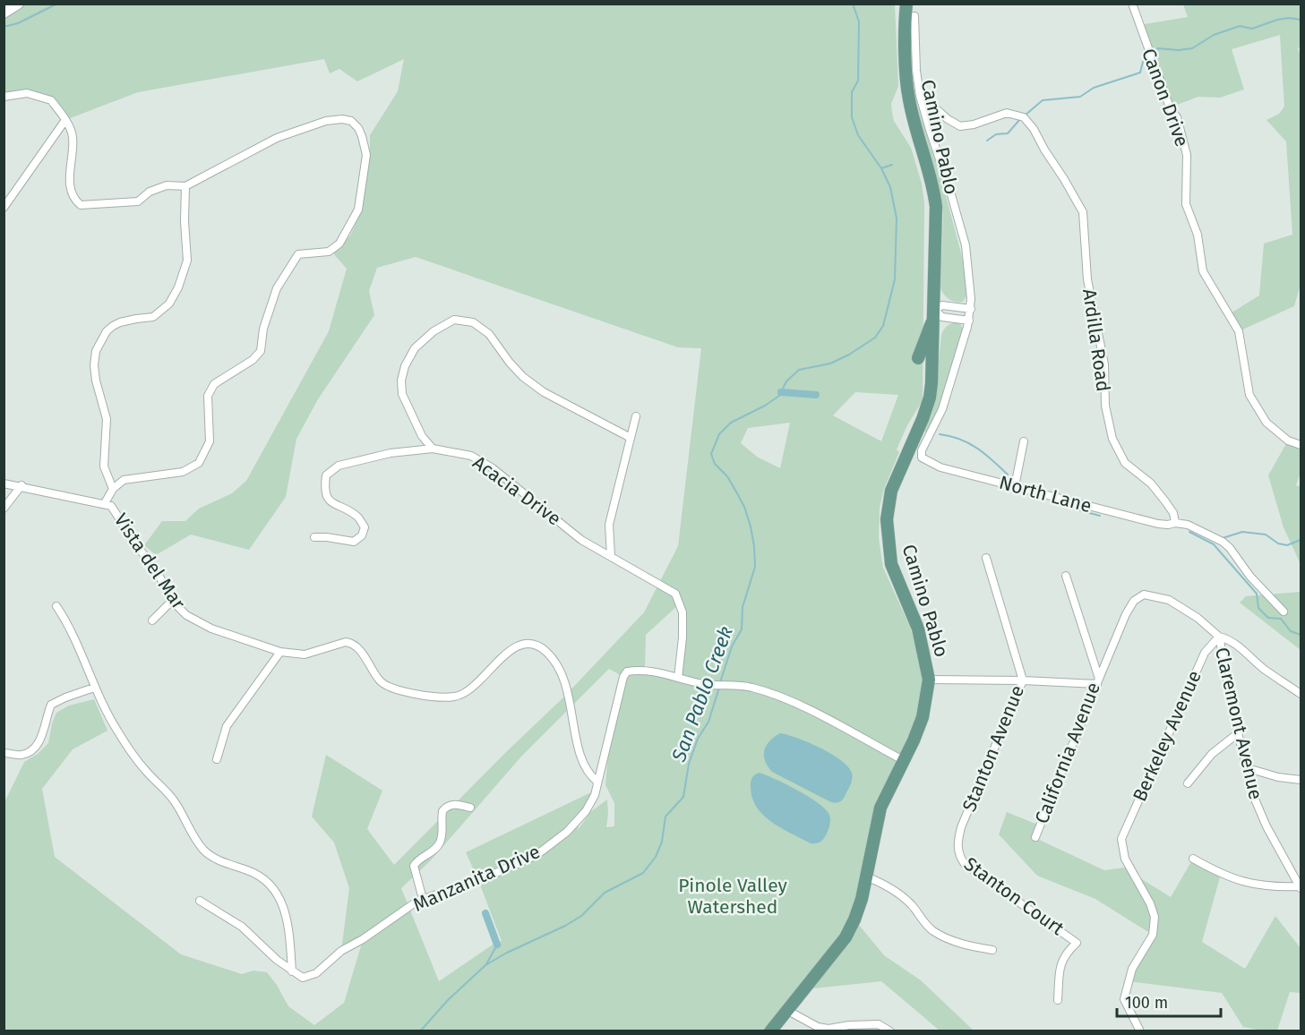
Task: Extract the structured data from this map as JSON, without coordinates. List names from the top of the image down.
{
  "streets": {
    "main road": ["Camino Pablo"],
    "street": [
      "Canon Drive",
      "Ardilla Road",
      "Acacia Drive",
      "North Lane",
      "Vista del Mar",
      "Claremont Avenue",
      "Berkeley Avenue",
      "Stanton Avenue",
      "California Avenue",
      "Manzanita Drive",
      "Stanton Court"
    ]
  },
  "crossings": [
    ["Camino Pablo", "Ardilla Road"],
    ["Camino Pablo", "North Lane"],
    ["Camino Pablo", "Manzanita Drive"],
    ["Ardilla Road", "North Lane"],
    ["Acacia Drive", "Manzanita Drive"],
    ["Vista del Mar", "Manzanita Drive"],
    ["Claremont Avenue", "Berkeley Avenue"],
    ["Claremont Avenue", "California Avenue"],
    ["Stanton Avenue", "Stanton Court"]
  ],
  "water": ["San Pablo Creek"],
  "parks": ["Pinole Valley Watershed"],
  "scale_bar": "100 m"
}
